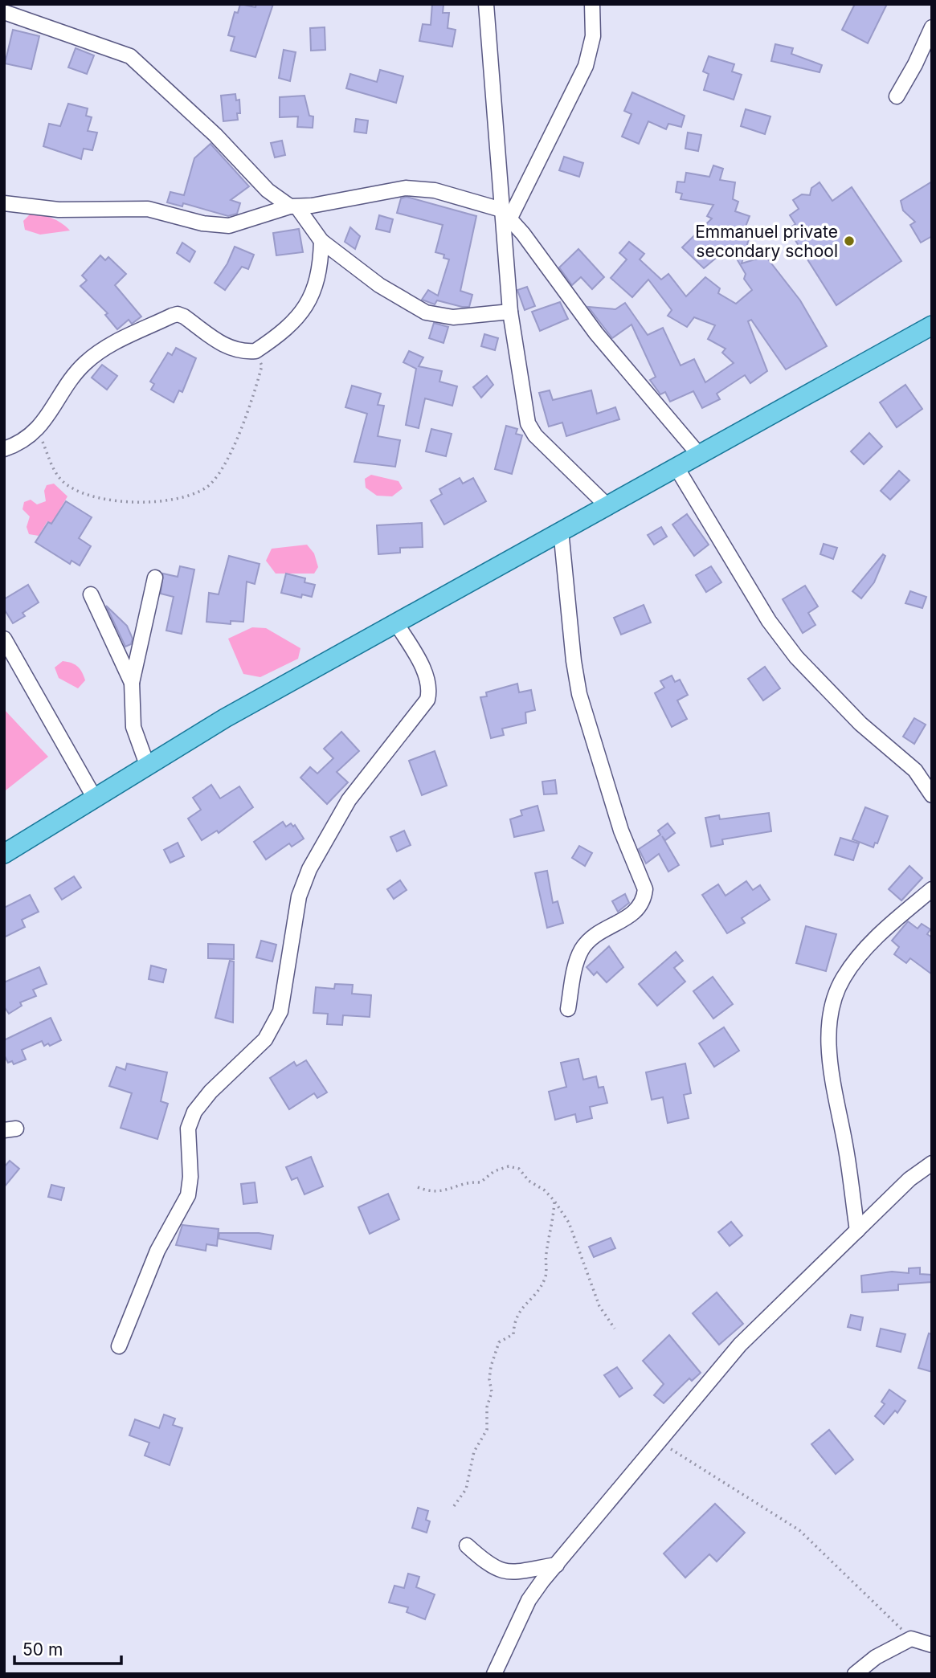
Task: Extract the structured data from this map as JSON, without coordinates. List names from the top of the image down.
{
  "places": ["Emmanuel private secondary school"],
  "scale_bar": "50 m"
}
